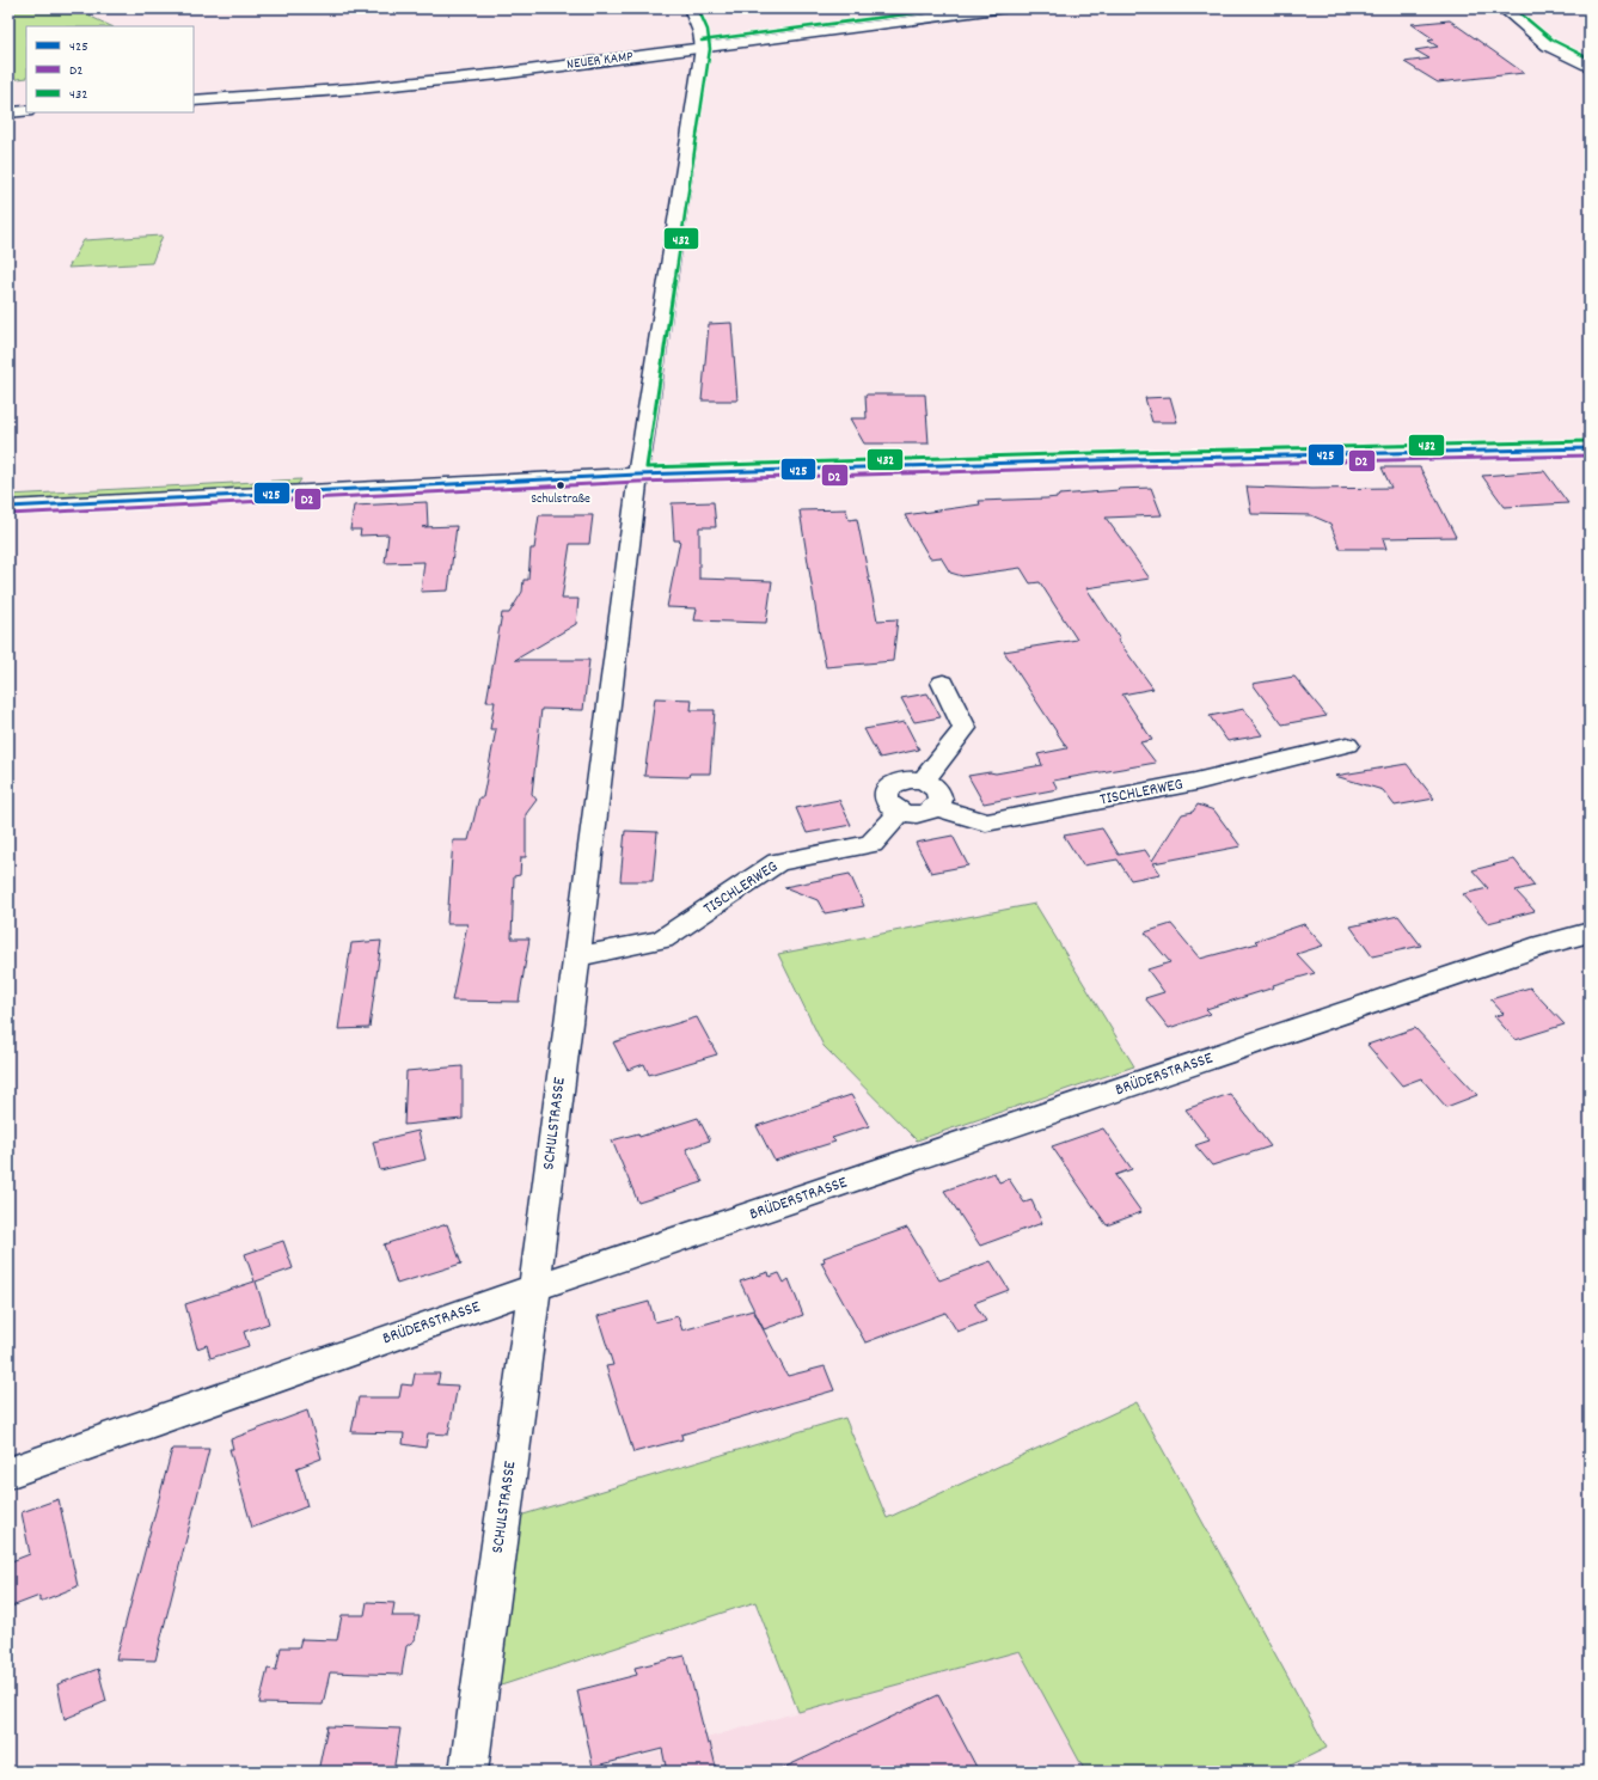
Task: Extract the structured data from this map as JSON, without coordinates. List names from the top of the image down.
{
  "streets": {
    "street": [
      "NEUER KAMP",
      "TISCHLERWEG",
      "BRÜDERSTRASSE",
      "SCHULSTRASSE"
    ]
  },
  "crossings": [
    ["NEUER KAMP", "SCHULSTRASSE"],
    ["TISCHLERWEG", "SCHULSTRASSE"],
    ["BRÜDERSTRASSE", "SCHULSTRASSE"]
  ],
  "places": ["Schulstraße"],
  "lines": ["transit line 432", "transit line 425", "transit line D2"],
  "legend": ["425", "D2", "432"]
}
